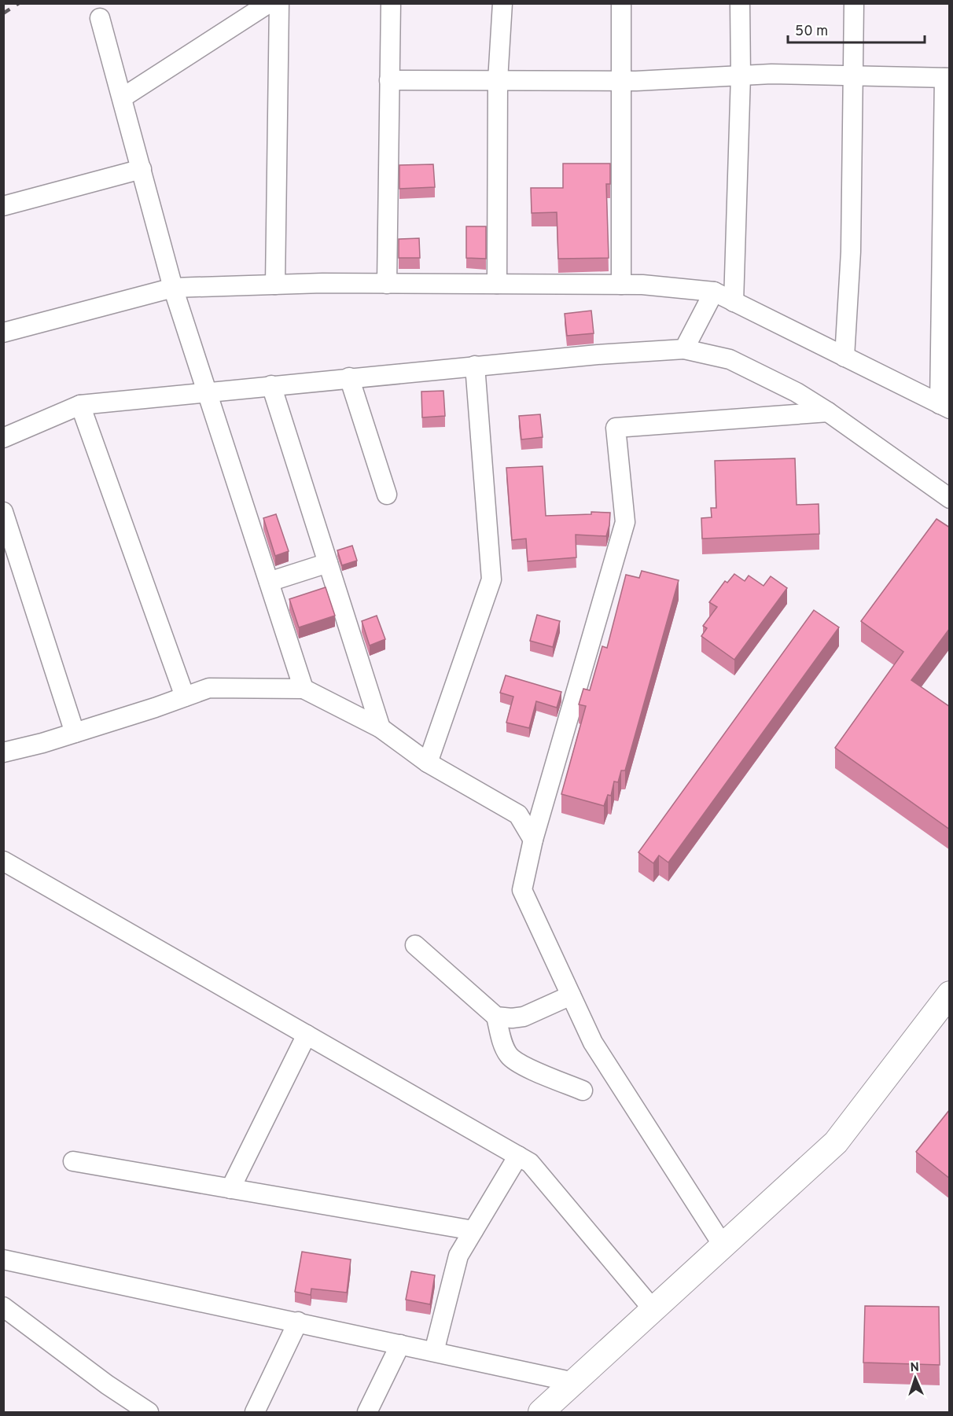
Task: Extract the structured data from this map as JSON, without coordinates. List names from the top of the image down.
{
  "scale_bar": "50 m",
  "north": "top"
}
